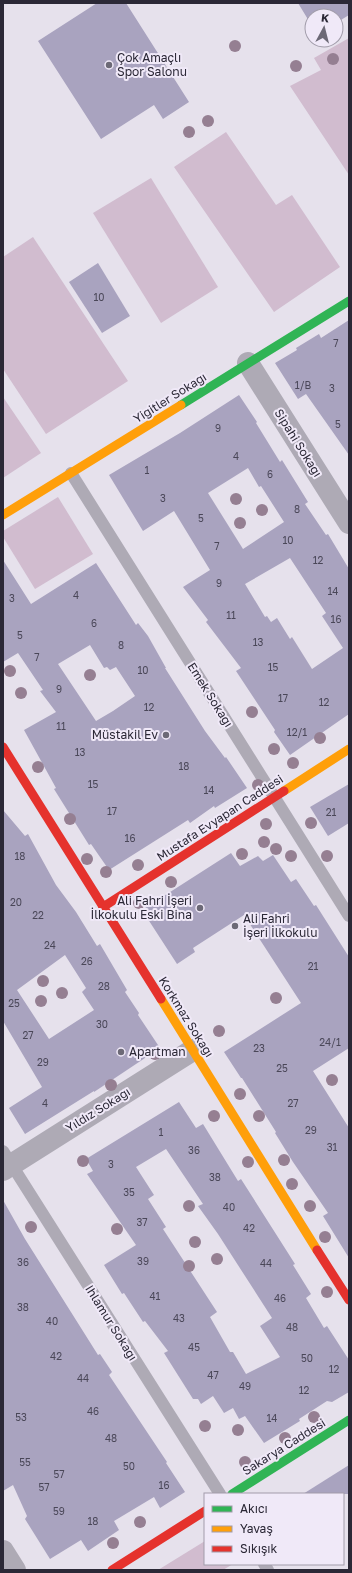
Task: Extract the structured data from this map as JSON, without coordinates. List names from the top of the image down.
{
  "streets": {
    "street": [
      "Yiğitler Sokağı",
      "Sipahi Sokağı",
      "Mustafa Evyapan Caddesi",
      "Korkmaz Sokağı",
      "Yıldız Sokağı",
      "Sakarya Caddesi"
    ],
    "lane": ["Emek Sokağı", "Ihlamur Sokağı"]
  },
  "crossings": [
    ["Yiğitler Sokağı", "Sipahi Sokağı"],
    ["Yiğitler Sokağı", "Emek Sokağı"],
    ["Emek Sokağı", "Mustafa Evyapan Caddesi"],
    ["Mustafa Evyapan Caddesi", "Korkmaz Sokağı"],
    ["Korkmaz Sokağı", "Yıldız Sokağı"],
    ["Yıldız Sokağı", "Ihlamur Sokağı"]
  ],
  "places": [
    "Çok Amaçlı Spor Salonu",
    "Müstakil Ev",
    "Ali Fahri İşeri İlkokulu Eski Bina",
    "Ali Fahri İşeri İlkokulu",
    "Apartman"
  ],
  "house_numbers": [
    "10",
    "7",
    "1/B",
    "3",
    "5",
    "9",
    "4",
    "1",
    "6",
    "3",
    "8",
    "5",
    "10",
    "7",
    "12",
    "9",
    "14",
    "4",
    "3",
    "11",
    "16",
    "6",
    "5",
    "13",
    "8",
    "7",
    "15",
    "10",
    "9",
    "17",
    "12",
    "12",
    "11",
    "12/1",
    "13",
    "18",
    "15",
    "14",
    "17",
    "21",
    "16",
    "18",
    "20",
    "22",
    "24",
    "26",
    "21",
    "28",
    "25",
    "30",
    "27",
    "24/1",
    "23",
    "29",
    "25",
    "4",
    "27",
    "29",
    "1",
    "31",
    "36",
    "3",
    "38",
    "35",
    "40",
    "37",
    "42",
    "39",
    "36",
    "44",
    "41",
    "46",
    "38",
    "43",
    "40",
    "48",
    "45",
    "42",
    "50",
    "12",
    "47",
    "44",
    "49",
    "12",
    "46",
    "53",
    "14",
    "48",
    "55",
    "50",
    "57",
    "16",
    "57",
    "59",
    "18"
  ],
  "legend": ["Akıcı", "Yavaş", "Sıkışık"],
  "north": "top"
}
